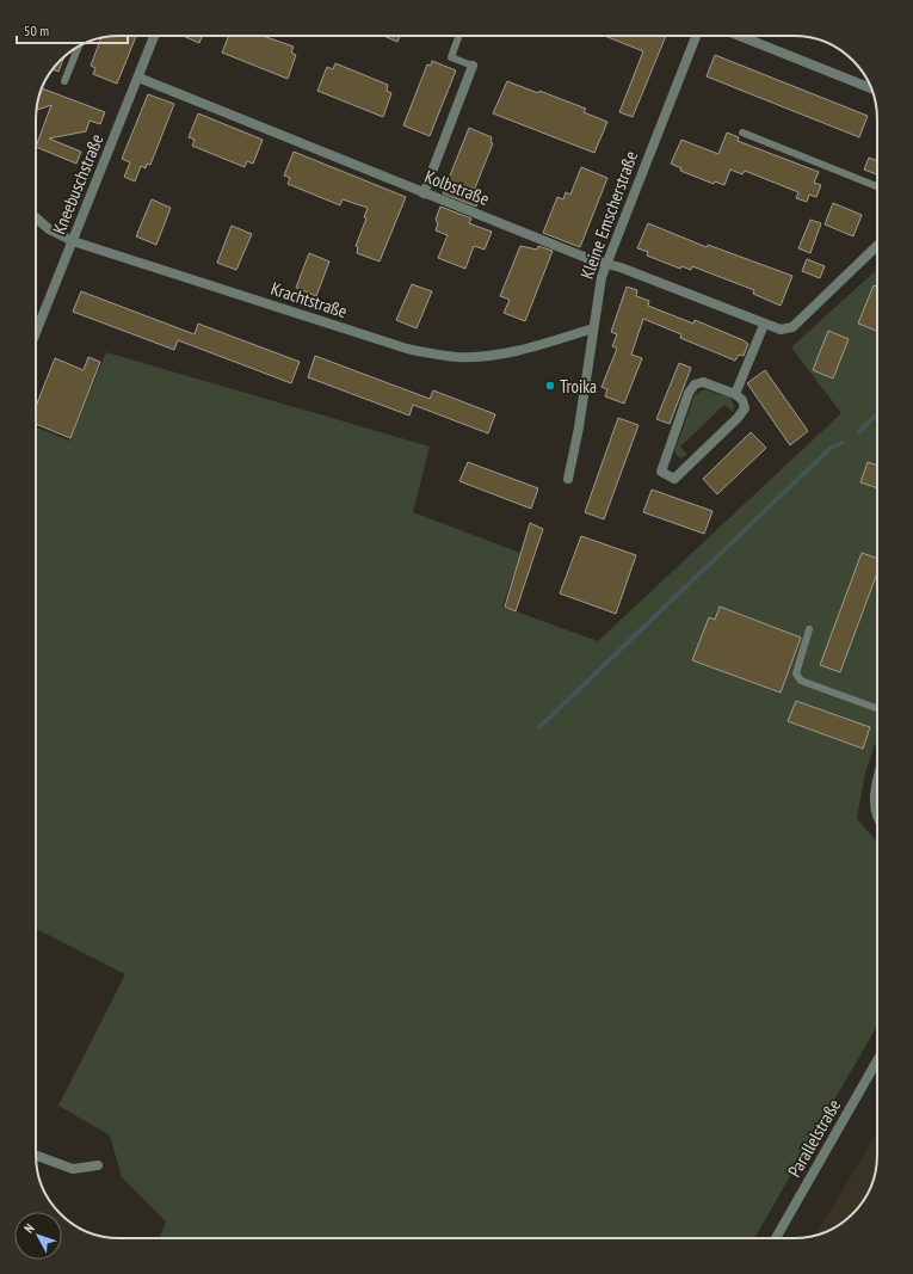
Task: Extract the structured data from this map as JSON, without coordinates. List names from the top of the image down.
{
  "streets": {
    "street": [
      "Kneebuschstraße",
      "Kolbstraße",
      "Kleine Emscherstraße",
      "Krachtstraße",
      "Parallelstraße"
    ]
  },
  "crossings": [
    ["Kneebuschstraße", "Kolbstraße"],
    ["Kneebuschstraße", "Krachtstraße"],
    ["Kolbstraße", "Kleine Emscherstraße"],
    ["Kleine Emscherstraße", "Krachtstraße"]
  ],
  "places": ["Troika"],
  "scale_bar": "50 m",
  "north": "top left"
}
